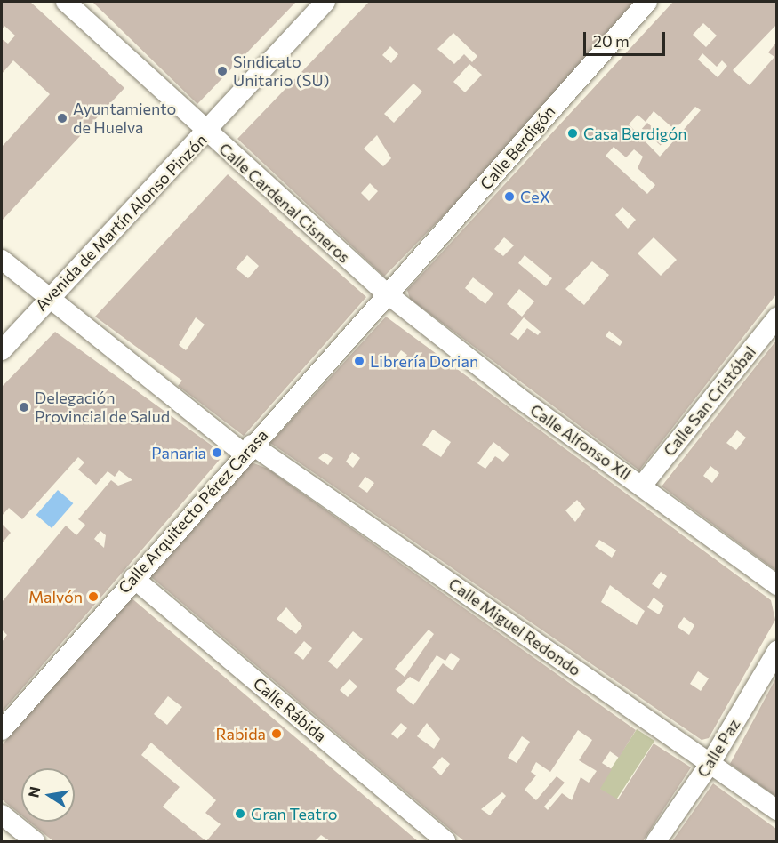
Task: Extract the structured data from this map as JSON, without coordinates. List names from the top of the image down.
{
  "streets": {
    "street": [
      "Calle Berdigón",
      "Calle Cardenal Cisneros",
      "Avenida de Martín Alonso Pinzón",
      "Calle San Cristóbal",
      "Calle Alfonso XII",
      "Calle Arquitecto Pérez Carasa",
      "Calle Miguel Redondo",
      "Calle Rábida",
      "Calle Paz"
    ]
  },
  "crossings": [
    ["Calle Berdigón", "Calle Cardenal Cisneros"],
    ["Calle Berdigón", "Calle Alfonso XII"],
    ["Calle Berdigón", "Calle Arquitecto Pérez Carasa"],
    ["Calle Cardenal Cisneros", "Avenida de Martín Alonso Pinzón"],
    ["Calle Cardenal Cisneros", "Calle Alfonso XII"],
    ["Calle Cardenal Cisneros", "Calle Arquitecto Pérez Carasa"],
    ["Avenida de Martín Alonso Pinzón", "Calle Miguel Redondo"],
    ["Calle San Cristóbal", "Calle Alfonso XII"],
    ["Calle Alfonso XII", "Calle Arquitecto Pérez Carasa"],
    ["Calle Arquitecto Pérez Carasa", "Calle Miguel Redondo"],
    ["Calle Arquitecto Pérez Carasa", "Calle Rábida"],
    ["Calle Miguel Redondo", "Calle Paz"]
  ],
  "places": [
    "Sindicato Unitario (SU)",
    "Ayuntamiento de Huelva",
    "Casa Berdigón",
    "CeX",
    "Librería Dorian",
    "Delegación Provincial de Salud",
    "Panaria",
    "Malvón",
    "Rabida",
    "Gran Teatro"
  ],
  "scale_bar": "20 m",
  "north": "left"
}
